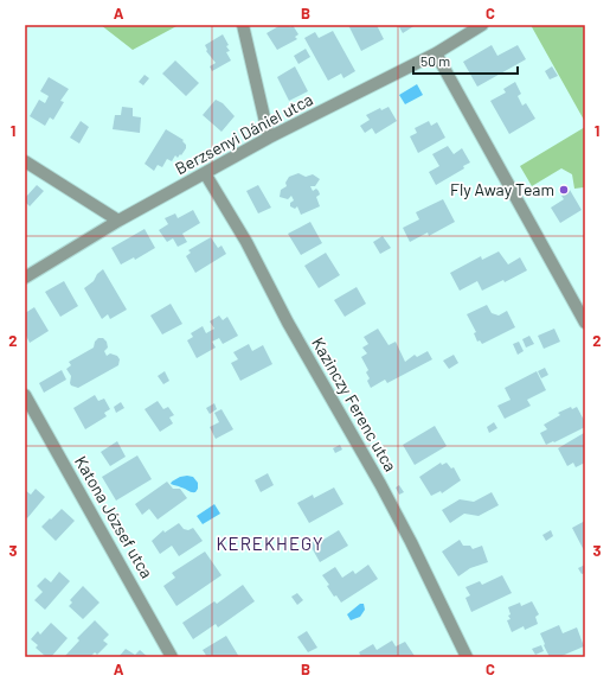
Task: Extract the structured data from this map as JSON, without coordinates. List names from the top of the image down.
{
  "streets": {
    "street": ["Berzsenyi Dániel utca", "Kazinczy Ferenc utca", "Katona József utca"]
  },
  "crossings": [
    ["Berzsenyi Dániel utca", "Kazinczy Ferenc utca"]
  ],
  "districts": ["KEREKHEGY"],
  "places": ["Fly Away Team"],
  "scale_bar": "50 m",
  "grid": {
    "columns": ["A", "B", "C"],
    "rows": ["1", "2", "3"]
  }
}
